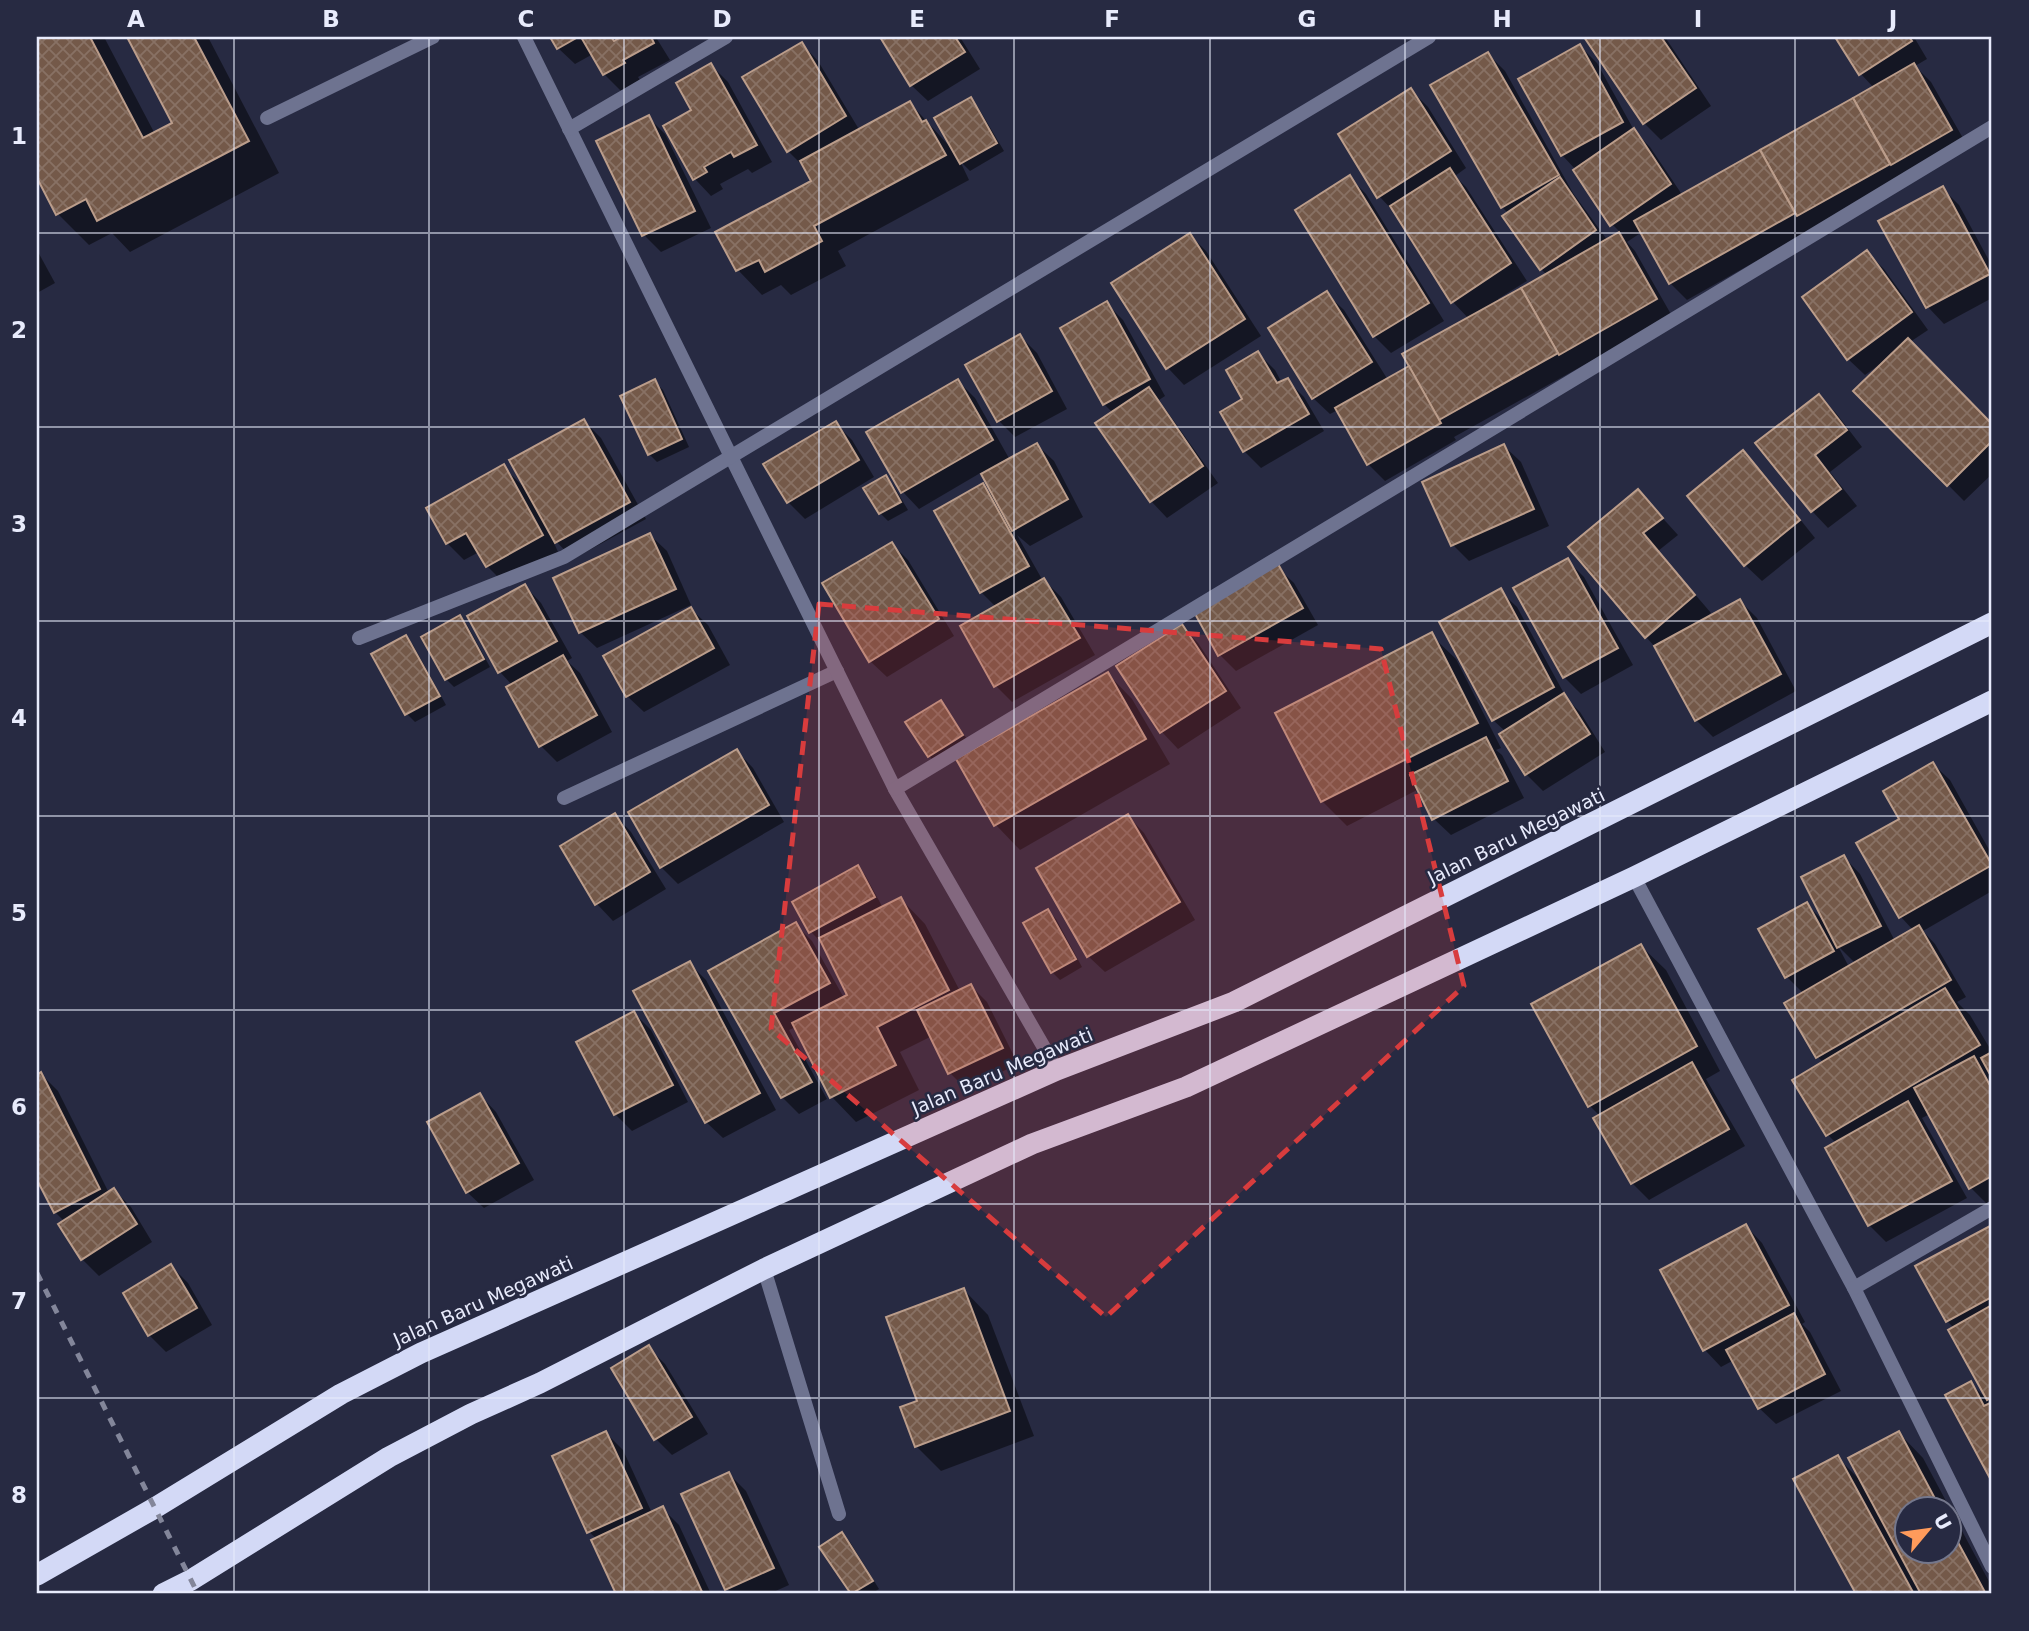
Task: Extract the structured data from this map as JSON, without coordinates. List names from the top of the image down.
{
  "streets": {
    "highway": ["Jalan Baru Megawati"]
  },
  "north": "top right",
  "grid": {
    "columns": [
      "A",
      "B",
      "C",
      "D",
      "E",
      "F",
      "G",
      "H",
      "I",
      "J"
    ],
    "rows": [
      "1",
      "2",
      "3",
      "4",
      "5",
      "6",
      "7",
      "8"
    ]
  }
}
